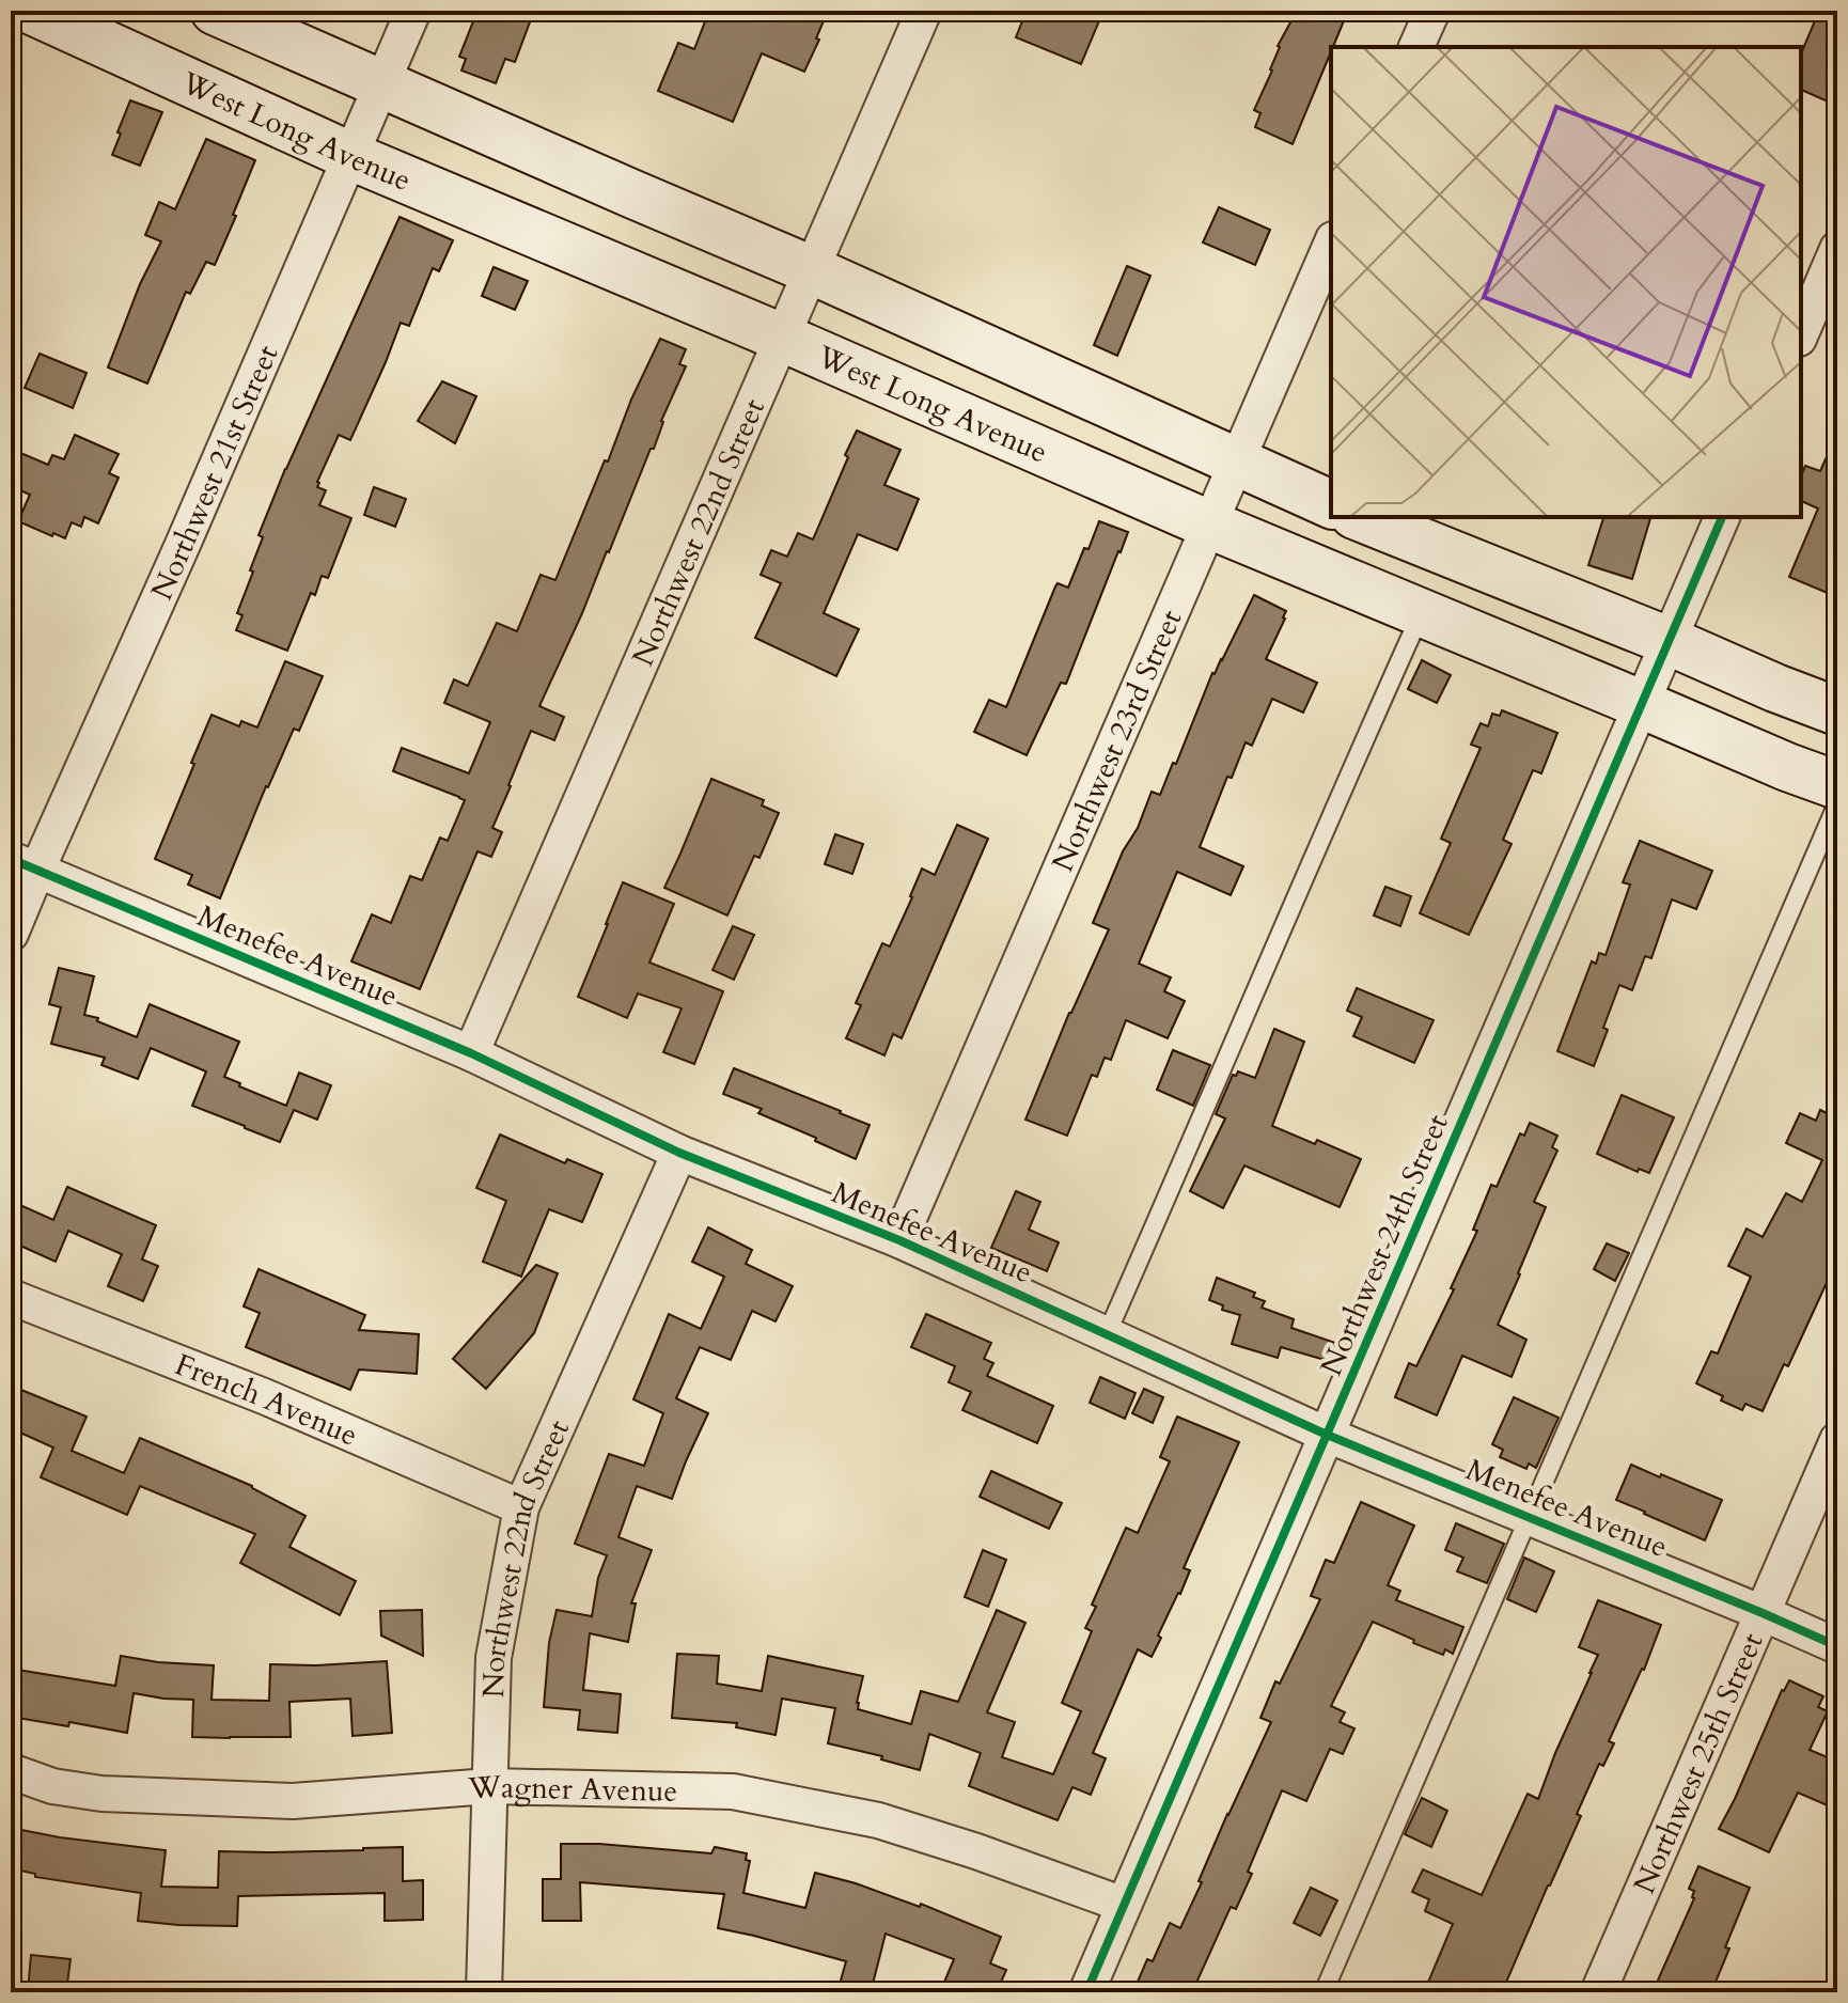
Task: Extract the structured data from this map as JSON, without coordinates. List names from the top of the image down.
{
  "streets": {
    "main road": ["West Long Avenue"],
    "street": [
      "Northwest 21st Street",
      "Northwest 22nd Street",
      "Northwest 23rd Street",
      "Menefee Avenue",
      "Northwest 24th Street",
      "French Avenue",
      "Northwest 25th Street",
      "Wagner Avenue"
    ]
  },
  "crossings": [
    ["West Long Avenue", "Northwest 21st Street"],
    ["West Long Avenue", "Northwest 22nd Street"],
    ["West Long Avenue", "Northwest 23rd Street"],
    ["West Long Avenue", "Northwest 24th Street"],
    ["Northwest 21st Street", "Menefee Avenue"],
    ["Northwest 22nd Street", "Menefee Avenue"],
    ["Northwest 22nd Street", "French Avenue"],
    ["Northwest 22nd Street", "Wagner Avenue"],
    ["Northwest 23rd Street", "Menefee Avenue"],
    ["Menefee Avenue", "Northwest 24th Street"],
    ["Menefee Avenue", "Northwest 25th Street"],
    ["Northwest 24th Street", "Wagner Avenue"]
  ]
}
